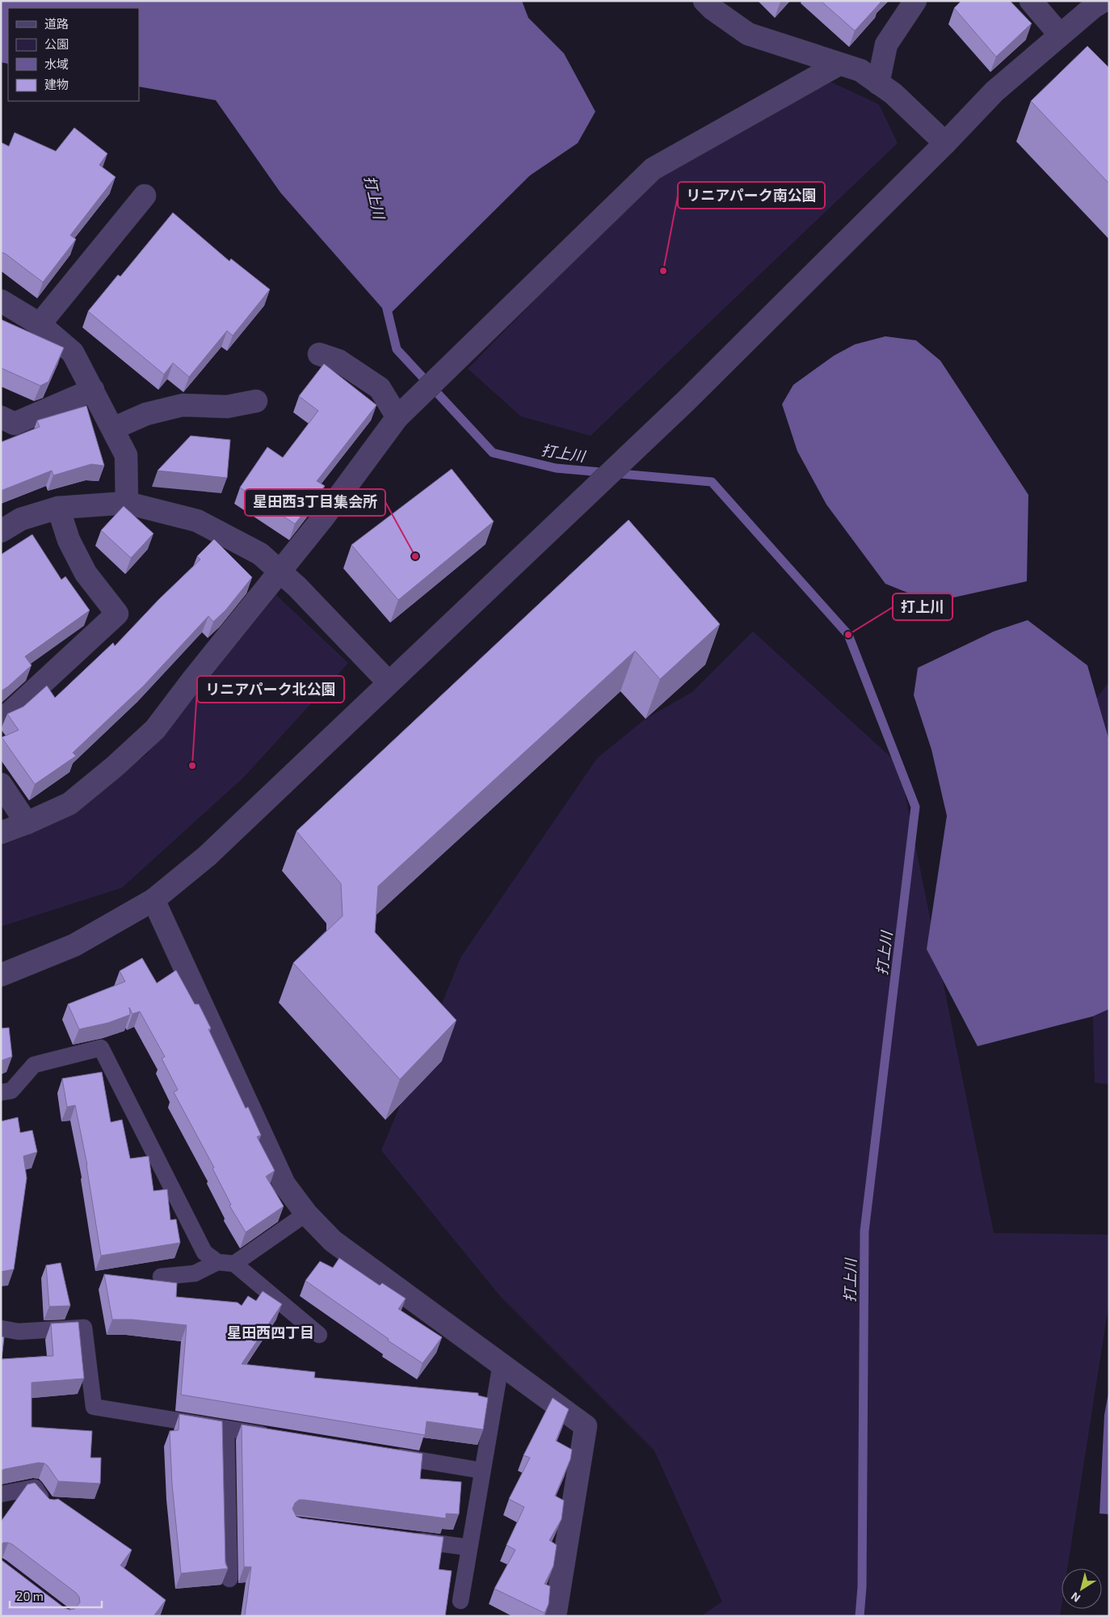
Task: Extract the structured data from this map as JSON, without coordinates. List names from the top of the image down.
{
  "districts": ["星田西四丁目"],
  "water": ["打上川"],
  "places": [
    "リニアパーク南公園",
    "星田西3丁目集会所",
    "打上川",
    "リニアパーク北公園"
  ],
  "legend": [
    "道路",
    "公園",
    "水域",
    "建物"
  ],
  "scale_bar": "20 m",
  "north": "bottom left"
}
